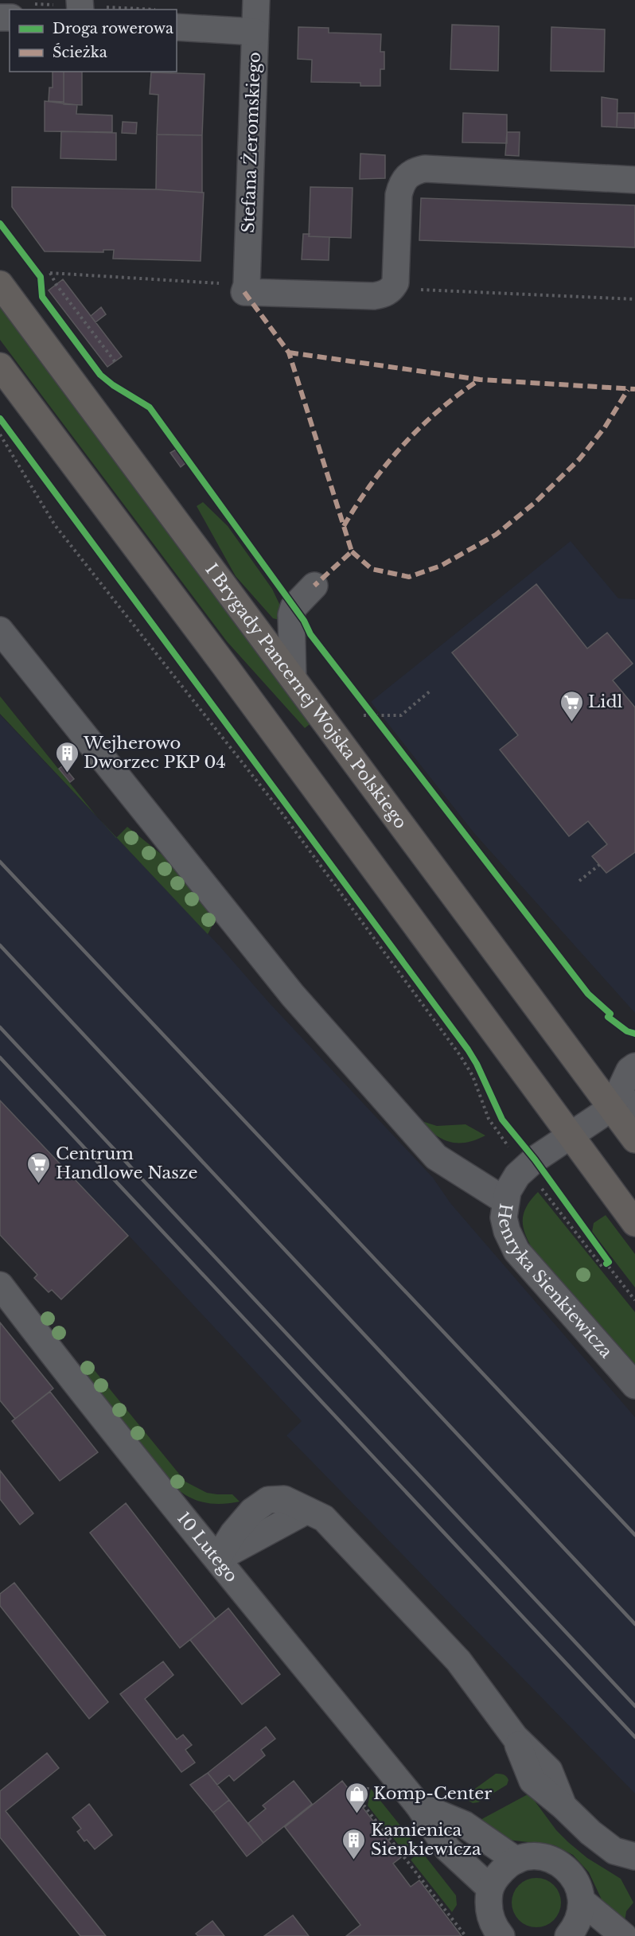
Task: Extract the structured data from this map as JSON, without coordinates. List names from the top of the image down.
{
  "streets": {
    "main road": ["I Brygady Pancernej Wojska Polskiego"],
    "street": ["Stefana Żeromskiego", "Henryka Sienkiewicza", "10 Lutego"]
  },
  "places": {
    "supermarket": ["Lidl", "Centrum Handlowe Nasze"],
    "building": ["Wejherowo Dworzec PKP 04", "Kamienica Sienkiewicza"],
    "shop": ["Komp-Center"]
  },
  "legend": ["Droga rowerowa", "Ścieżka"]
}
